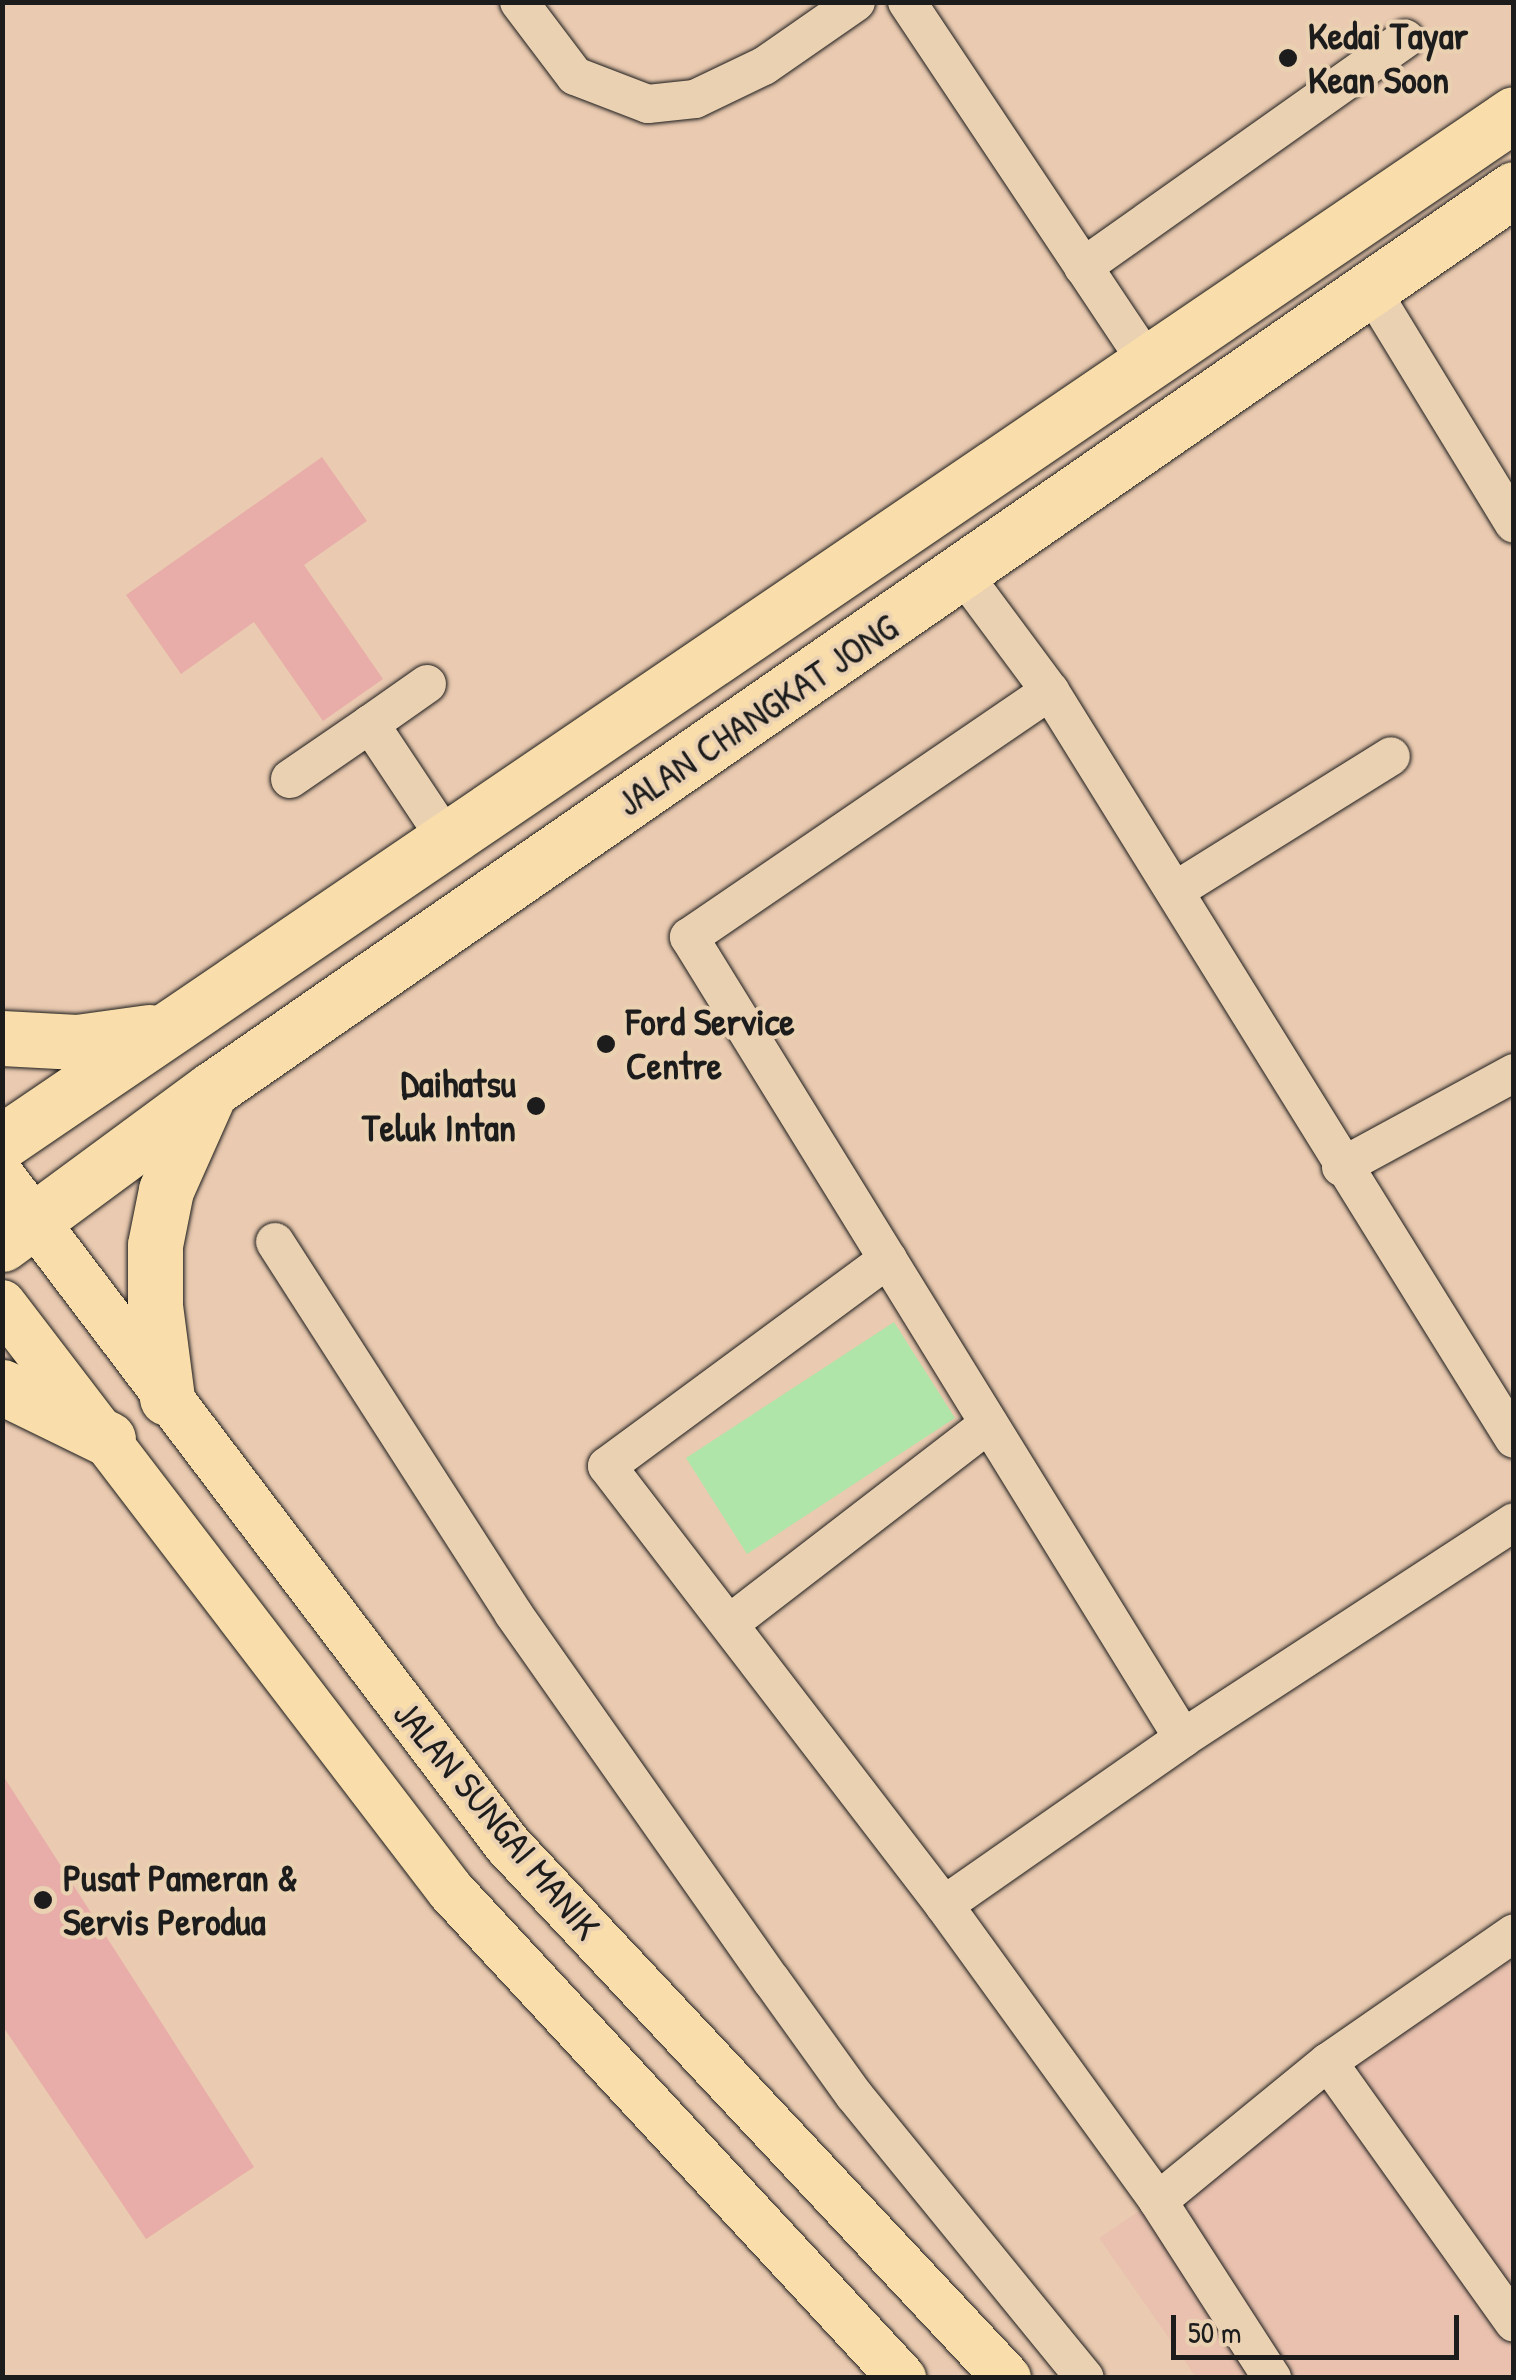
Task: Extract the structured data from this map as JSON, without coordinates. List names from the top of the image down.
{
  "streets": {
    "highway": ["JALAN CHANGKAT JONG"],
    "main road": ["JALAN SUNGAI MANIK"]
  },
  "crossings": [
    ["JALAN CHANGKAT JONG", "JALAN SUNGAI MANIK"]
  ],
  "places": [
    "Kedai Tayar Kean Soon",
    "Ford Service Centre",
    "Daihatsu Teluk Intan",
    "Pusat Pameran & Servis Perodua"
  ],
  "scale_bar": "50 m"
}
